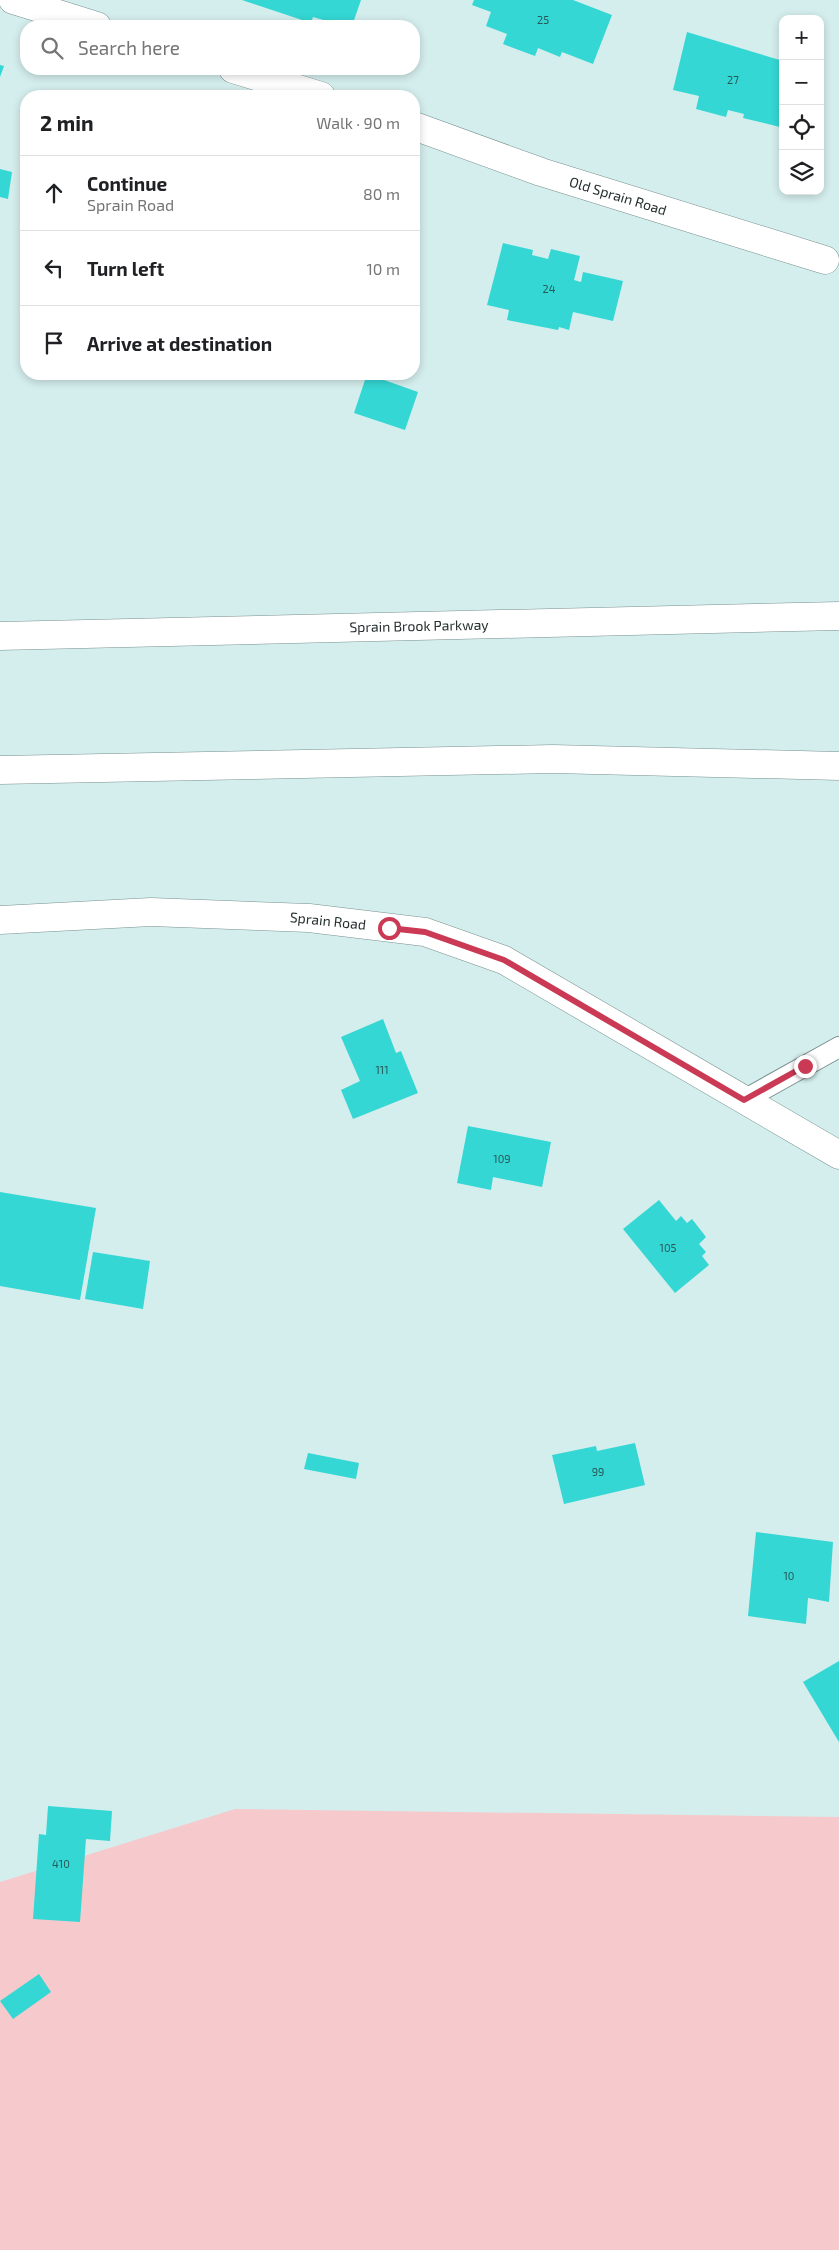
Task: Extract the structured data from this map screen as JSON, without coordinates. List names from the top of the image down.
{
  "streets": {
    "main road": ["Old Sprain Road", "Sprain Brook Parkway", "Sprain Road"]
  },
  "house_numbers": [
    "25",
    "27",
    "24",
    "111",
    "109",
    "105",
    "99",
    "10",
    "410"
  ],
  "page": {
    "map_buttons": ["+", "−"],
    "search": "Search here",
    "heading": ["2 min", "Walk · 90 m"],
    "list": [
      ["Continue", "Sprain Road", "80 m"],
      ["Turn left", "10 m"],
      "Arrive at destination"
    ]
  }
}
